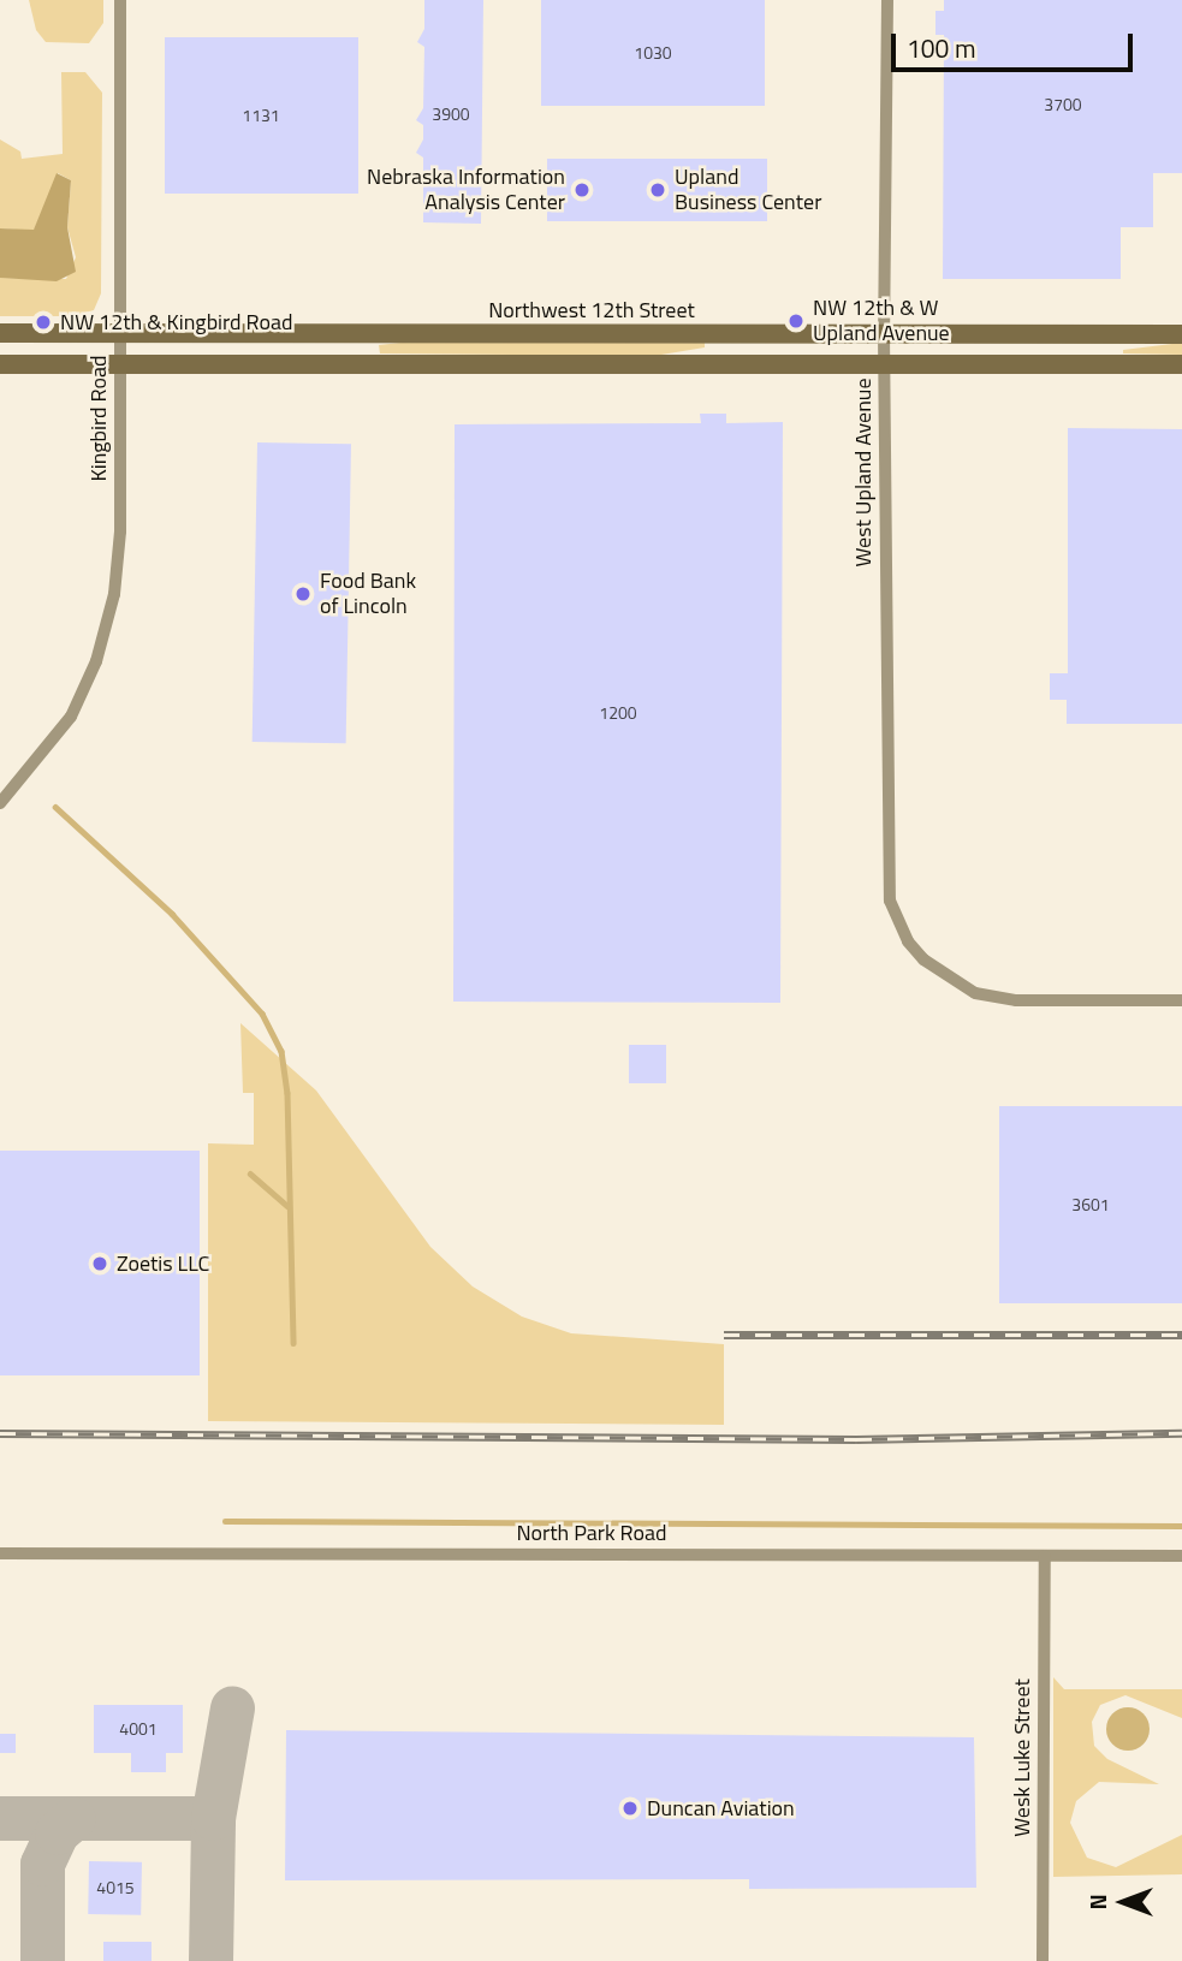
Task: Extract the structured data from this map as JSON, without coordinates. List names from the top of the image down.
{
  "streets": {
    "main road": ["Northwest 12th Street"],
    "street": [
      "Kingbird Road",
      "West Upland Avenue",
      "North Park Road",
      "Wesk Luke Street"
    ]
  },
  "crossings": [
    ["Northwest 12th Street", "Kingbird Road"],
    ["Northwest 12th Street", "West Upland Avenue"],
    ["North Park Road", "Wesk Luke Street"]
  ],
  "places": [
    "Nebraska Information Analysis Center",
    "Upland Business Center",
    "NW 12th & W Upland Avenue",
    "NW 12th & Kingbird Road",
    "Food Bank of Lincoln",
    "Zoetis LLC",
    "Duncan Aviation"
  ],
  "house_numbers": [
    "1030",
    "3700",
    "3900",
    "1131",
    "1200",
    "3601",
    "4001",
    "4015"
  ],
  "scale_bar": "100 m",
  "north": "left"
}
